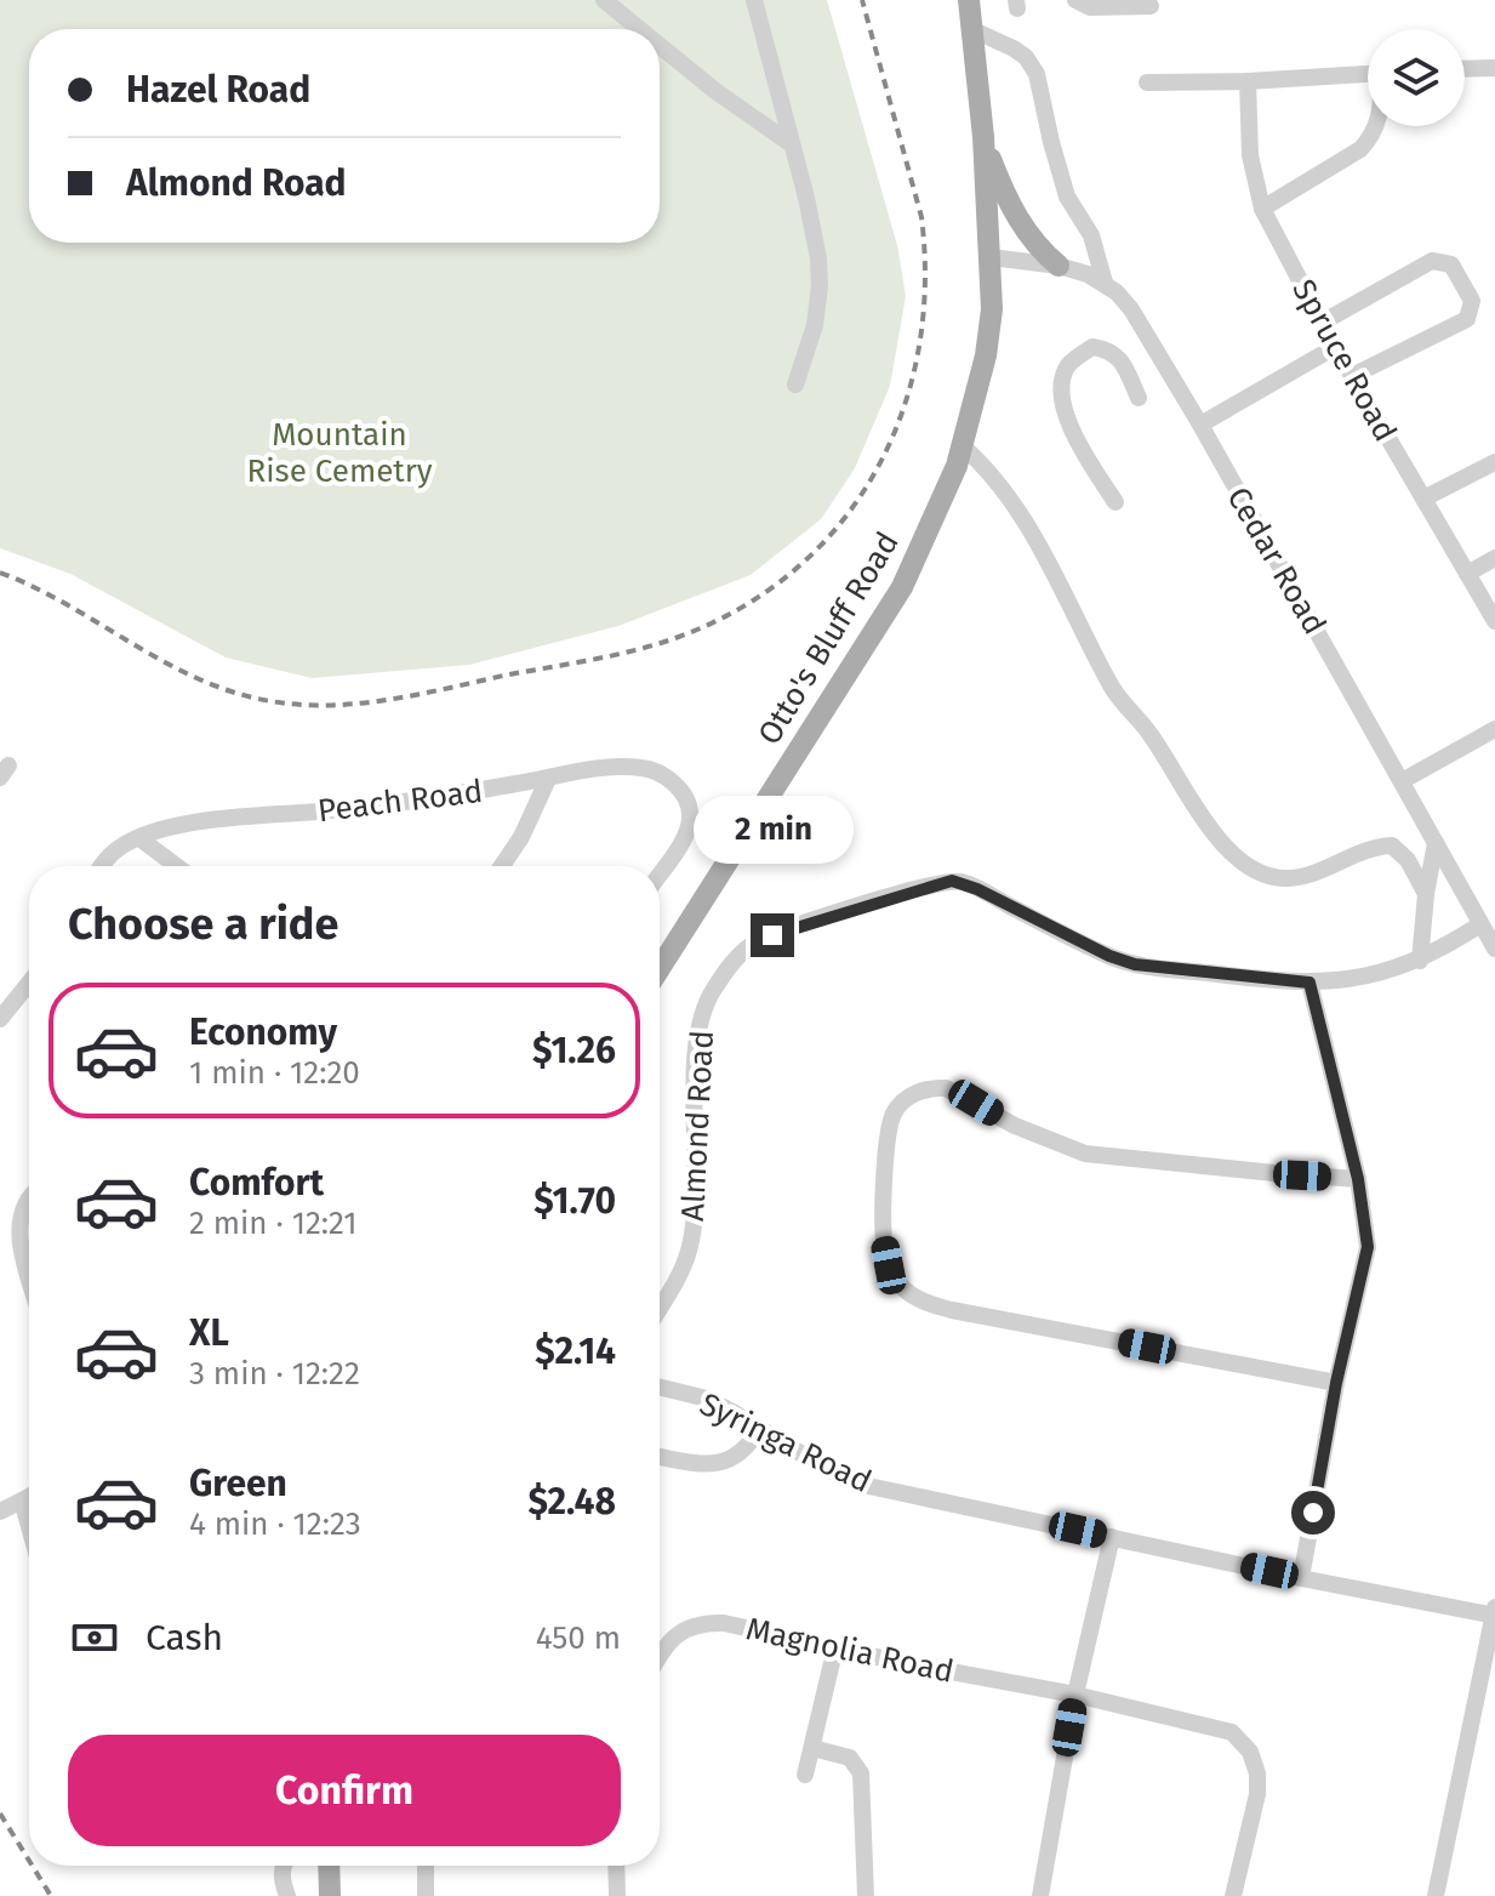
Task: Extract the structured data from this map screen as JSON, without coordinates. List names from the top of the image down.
{
  "streets": {
    "main road": ["Otto's Bluff Road"],
    "street": [
      "Spruce Road",
      "Cedar Road",
      "Peach Road",
      "Almond Road",
      "Syringa Road",
      "Magnolia Road"
    ]
  },
  "crossings": [
    ["Cedar Road", "Otto's Bluff Road"],
    ["Cedar Road", "Almond Road"]
  ],
  "parks": ["Mountain Rise Cemetry"],
  "page": {
    "banner": ["Hazel Road", "Almond Road"],
    "bubble": "2 min",
    "heading": "Choose a ride",
    "list": [
      {
        "name": "Economy",
        "note": "1 min · 12:20",
        "value": "$1.26"
      },
      {
        "name": "Comfort",
        "note": "2 min · 12:21",
        "value": "$1.70"
      },
      {
        "name": "XL",
        "note": "3 min · 12:22",
        "value": "$2.14"
      },
      {
        "name": "Green",
        "note": "4 min · 12:23",
        "value": "$2.48"
      }
    ],
    "pay": ["Cash", "450 m"],
    "buttons": "Confirm"
  }
}
